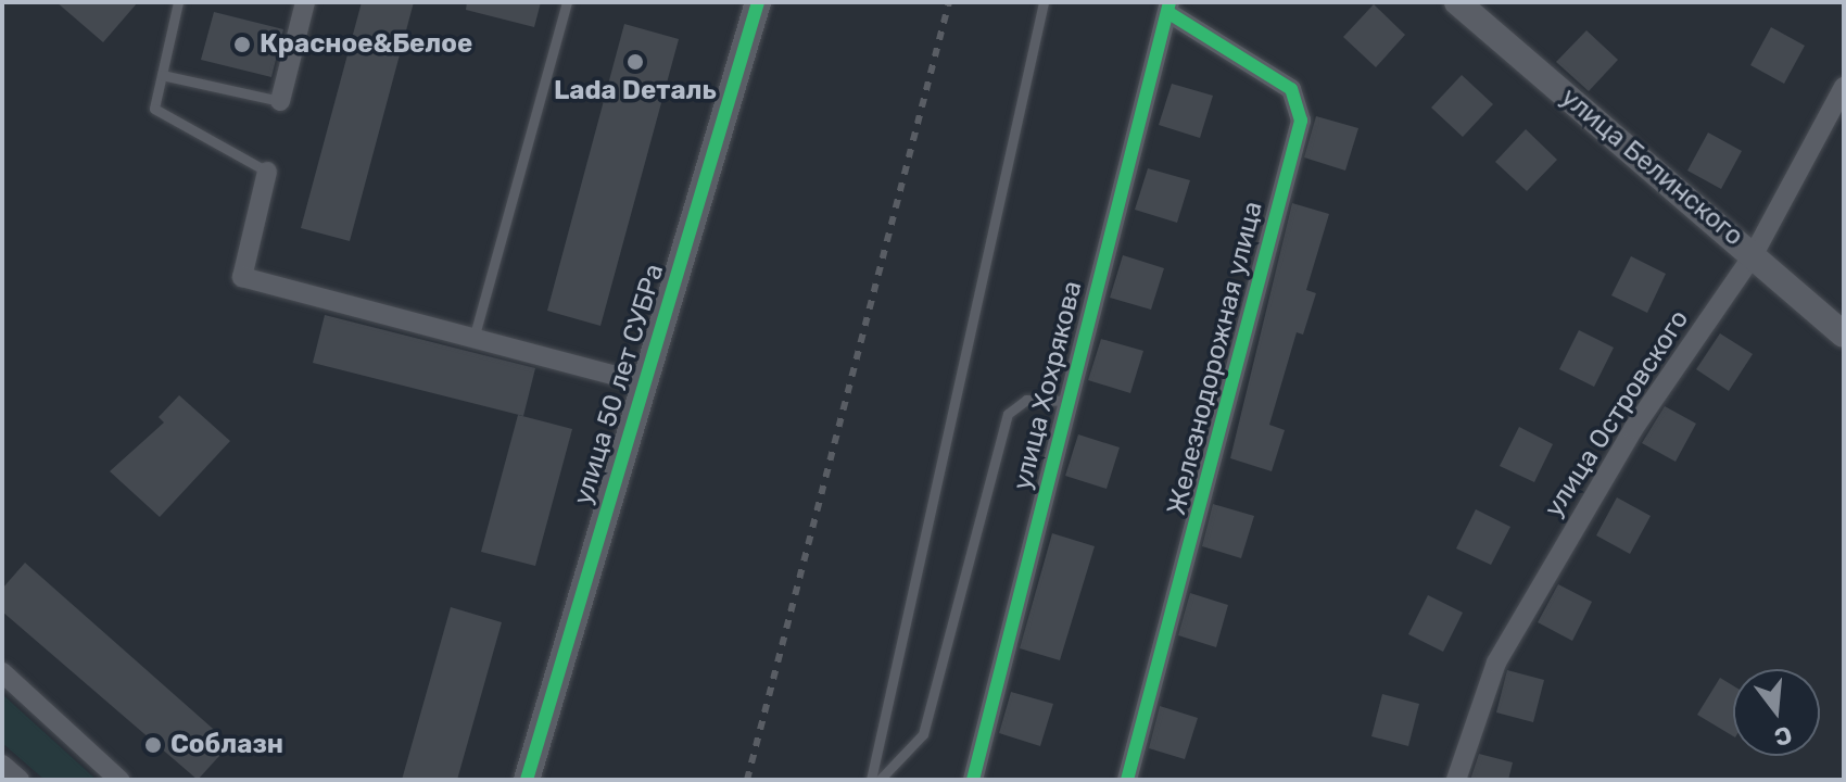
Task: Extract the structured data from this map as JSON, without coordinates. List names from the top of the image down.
{
  "streets": {
    "street": [
      "улица Белинского",
      "Железнодорожная улица",
      "улица 50 лет СУБРа",
      "улица Хохрякова",
      "улица Островского"
    ]
  },
  "crossings": [
    ["улица Белинского", "улица Островского"],
    ["Железнодорожная улица", "улица Хохрякова"]
  ],
  "places": ["Красное&Белое", "Lada Dеталь", "Соблазн"],
  "north": "bottom"
}
